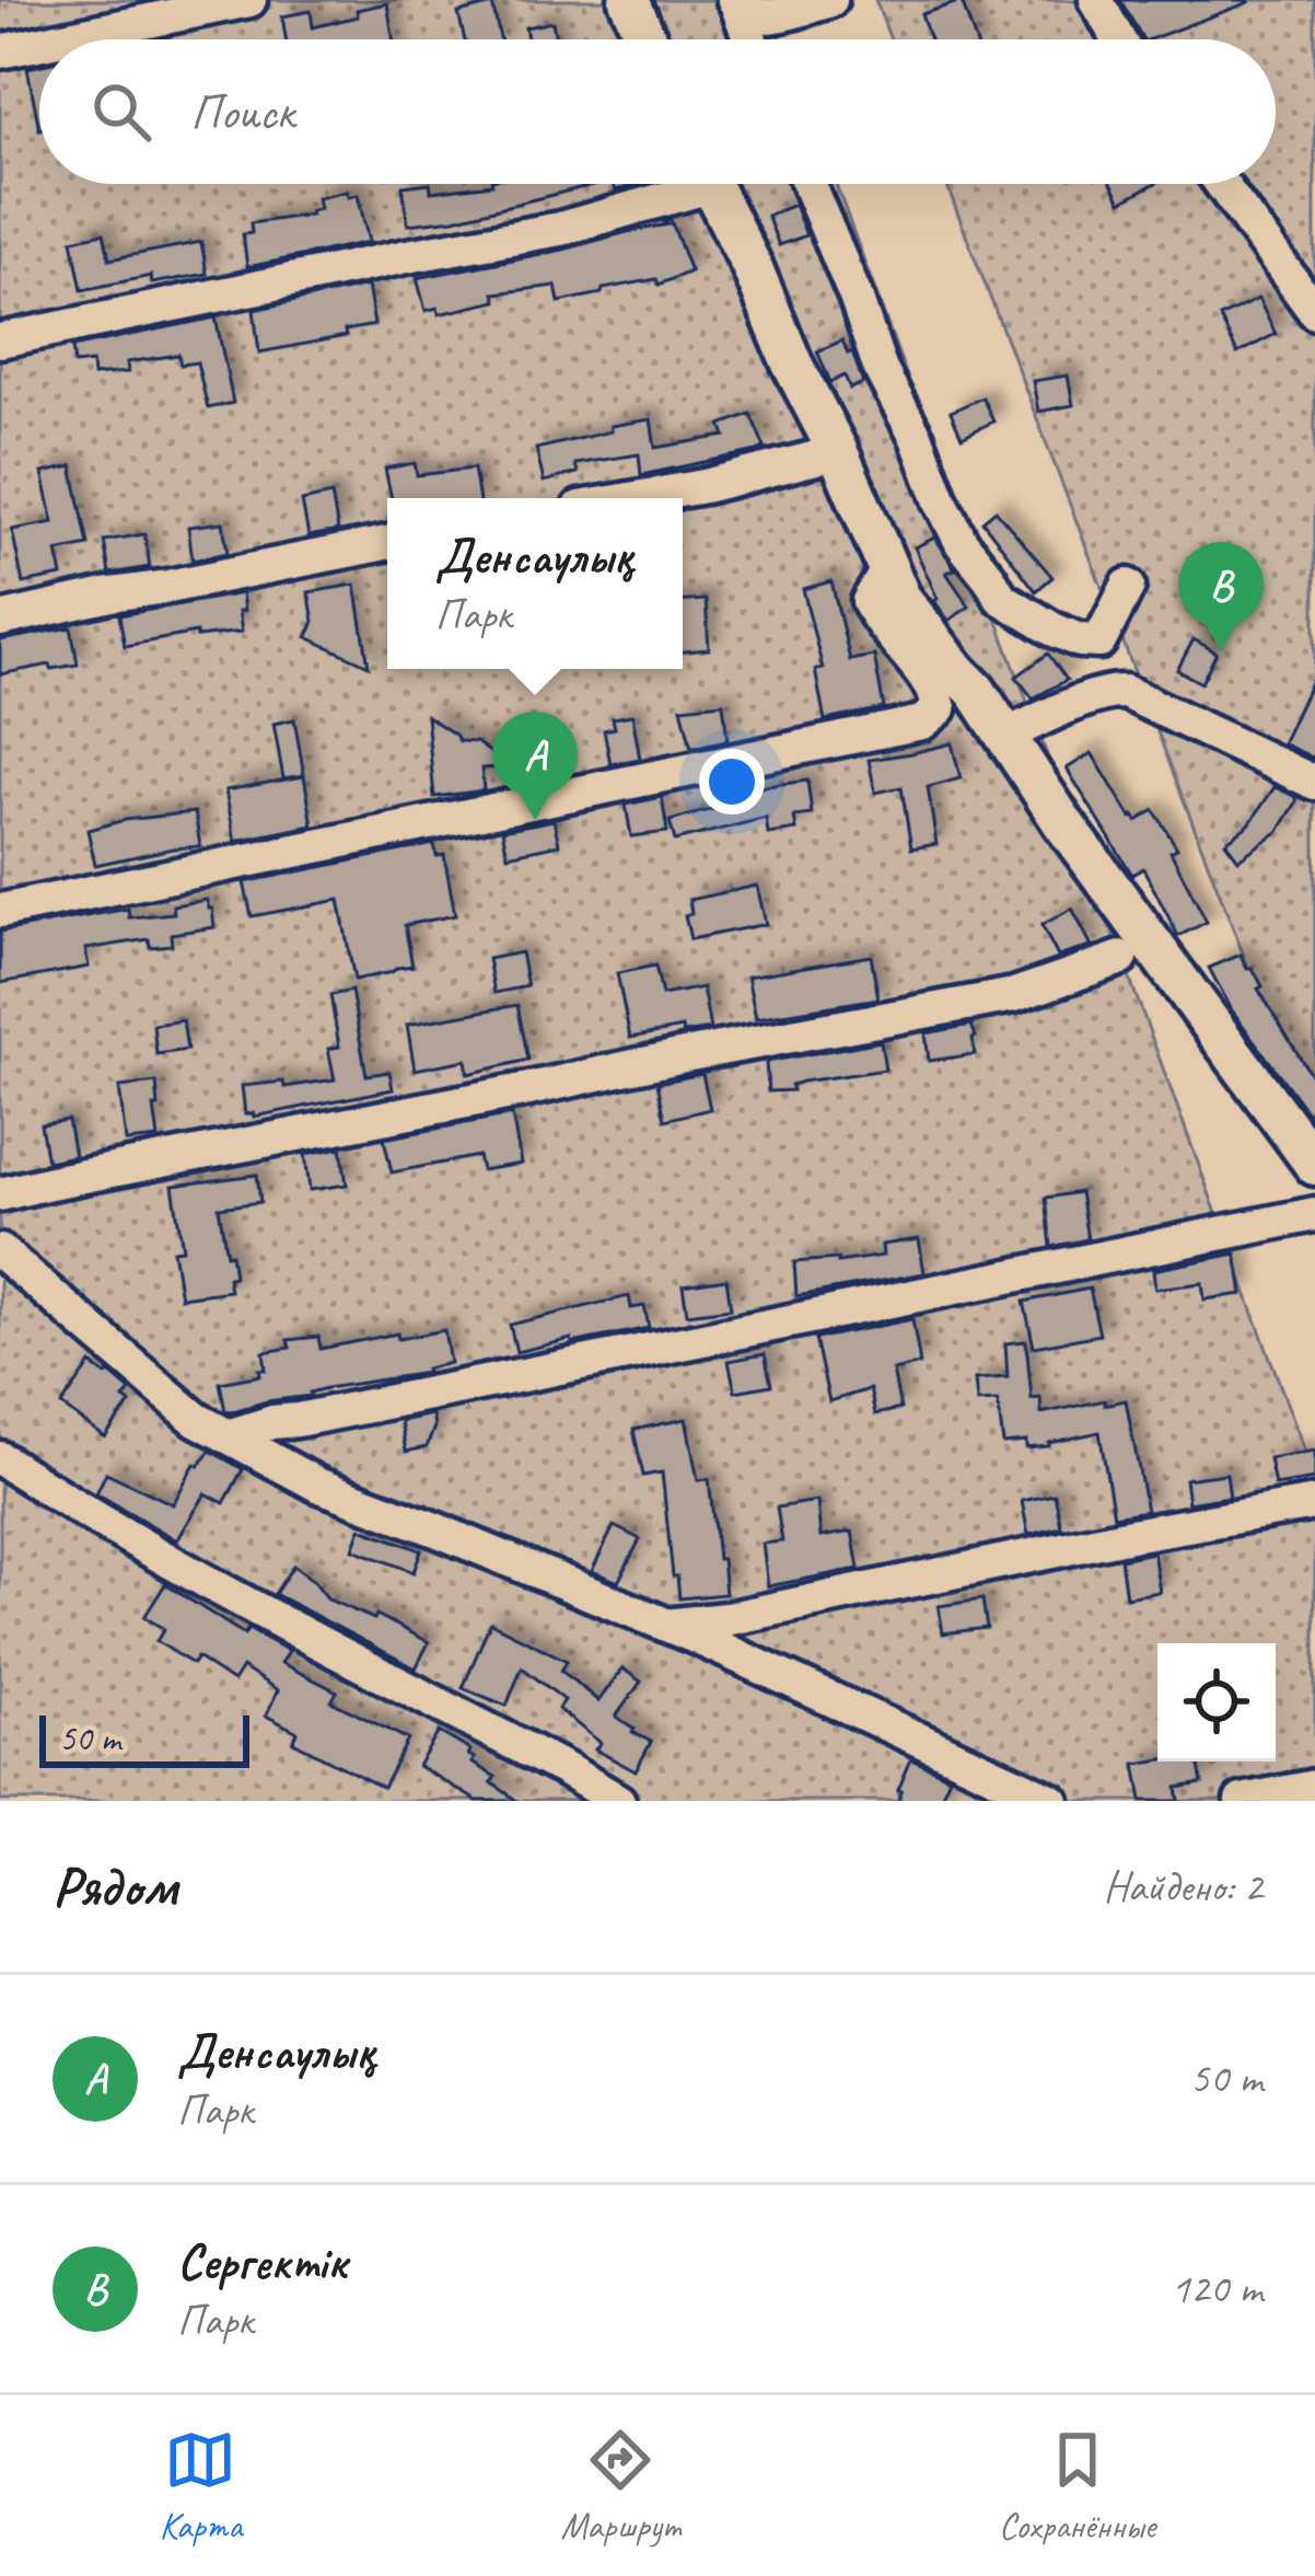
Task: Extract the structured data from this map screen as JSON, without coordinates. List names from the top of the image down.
{
  "scale_bar": "50 m",
  "page": {
    "search": "Поиск",
    "popup": ["Денсаулық", "Парк"],
    "pins": ["B", "A"],
    "scale": "50 m",
    "heading": ["Рядом", "Найдено: 2"],
    "list": [
      {
        "mark": "A",
        "name": "Денсаулық",
        "note": "Парк",
        "value": "50 m"
      },
      {
        "mark": "B",
        "name": "Сергектік",
        "note": "Парк",
        "value": "120 m"
      }
    ],
    "nav": ["Карта", "Маршрут", "Сохранённые"]
  }
}
